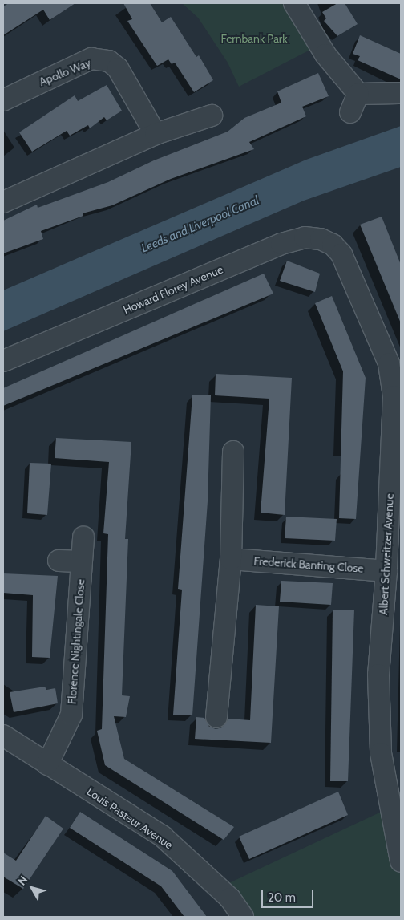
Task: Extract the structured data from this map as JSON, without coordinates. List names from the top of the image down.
{
  "streets": {
    "street": [
      "Apollo Way",
      "Howard Florey Avenue",
      "Albert Schweitzer Avenue",
      "Frederick Banting Close",
      "Florence Nightingale Close",
      "Louis Pasteur Avenue"
    ]
  },
  "crossings": [
    ["Howard Florey Avenue", "Albert Schweitzer Avenue"],
    ["Albert Schweitzer Avenue", "Frederick Banting Close"],
    ["Florence Nightingale Close", "Louis Pasteur Avenue"]
  ],
  "water": ["Leeds and Liverpool Canal"],
  "parks": ["Fernbank Park"],
  "scale_bar": "20 m",
  "north": "top left"
}
